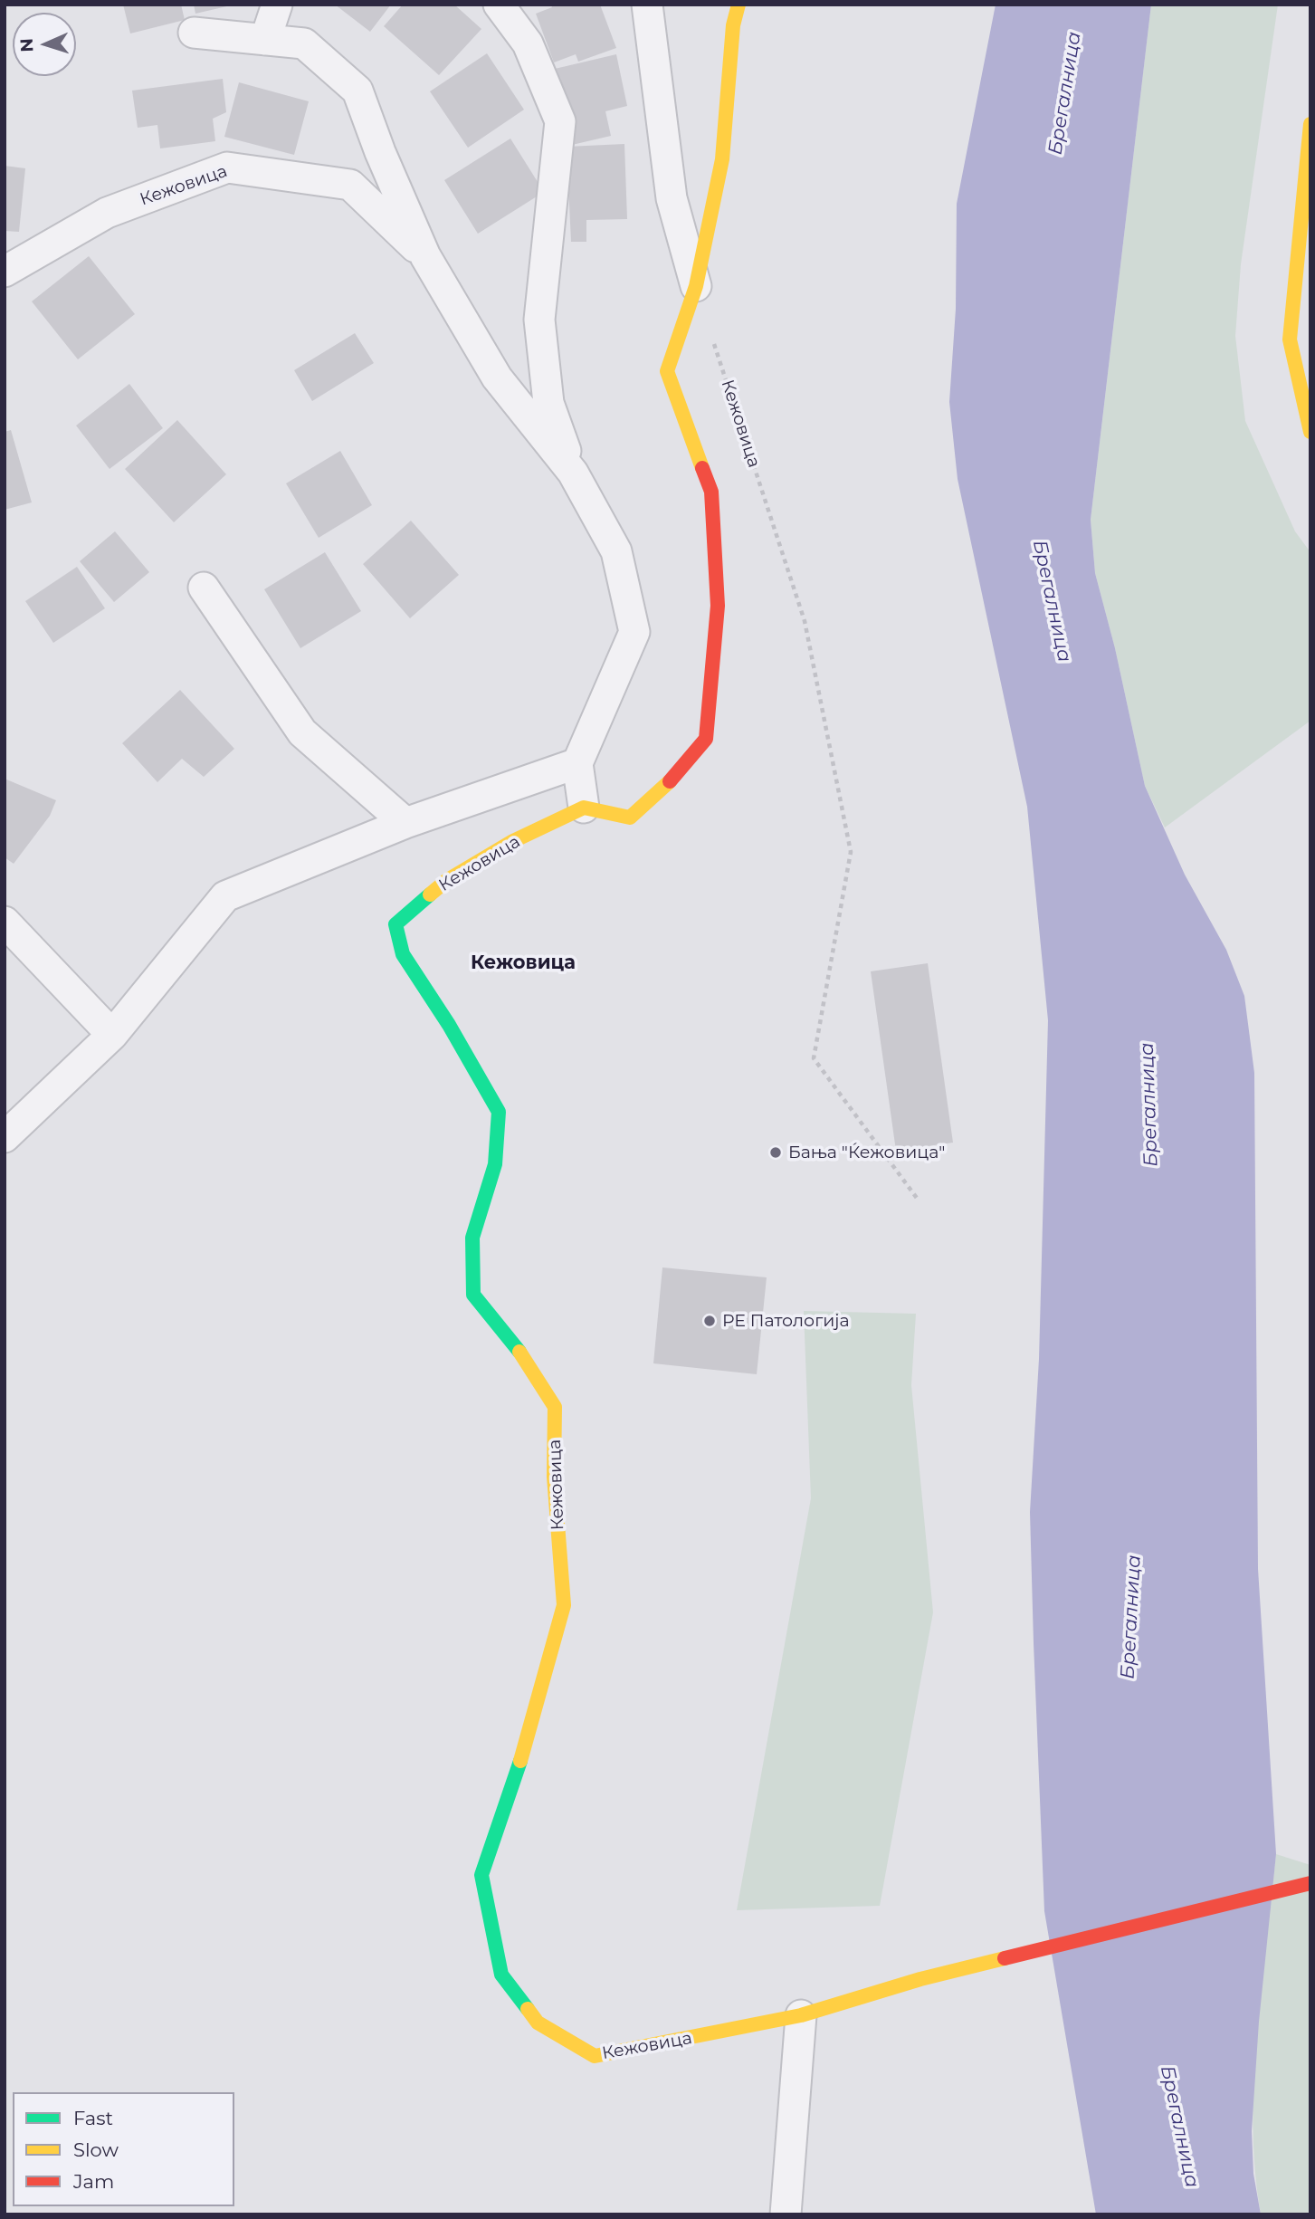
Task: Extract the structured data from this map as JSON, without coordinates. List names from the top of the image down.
{
  "streets": {
    "street": ["Кежовица"]
  },
  "districts": ["Кежовица"],
  "water": ["Брегалница"],
  "places": ["Бања \"Ќежовица\"", "РЕ Патологија"],
  "legend": ["Fast", "Slow", "Jam"],
  "north": "left"
}
